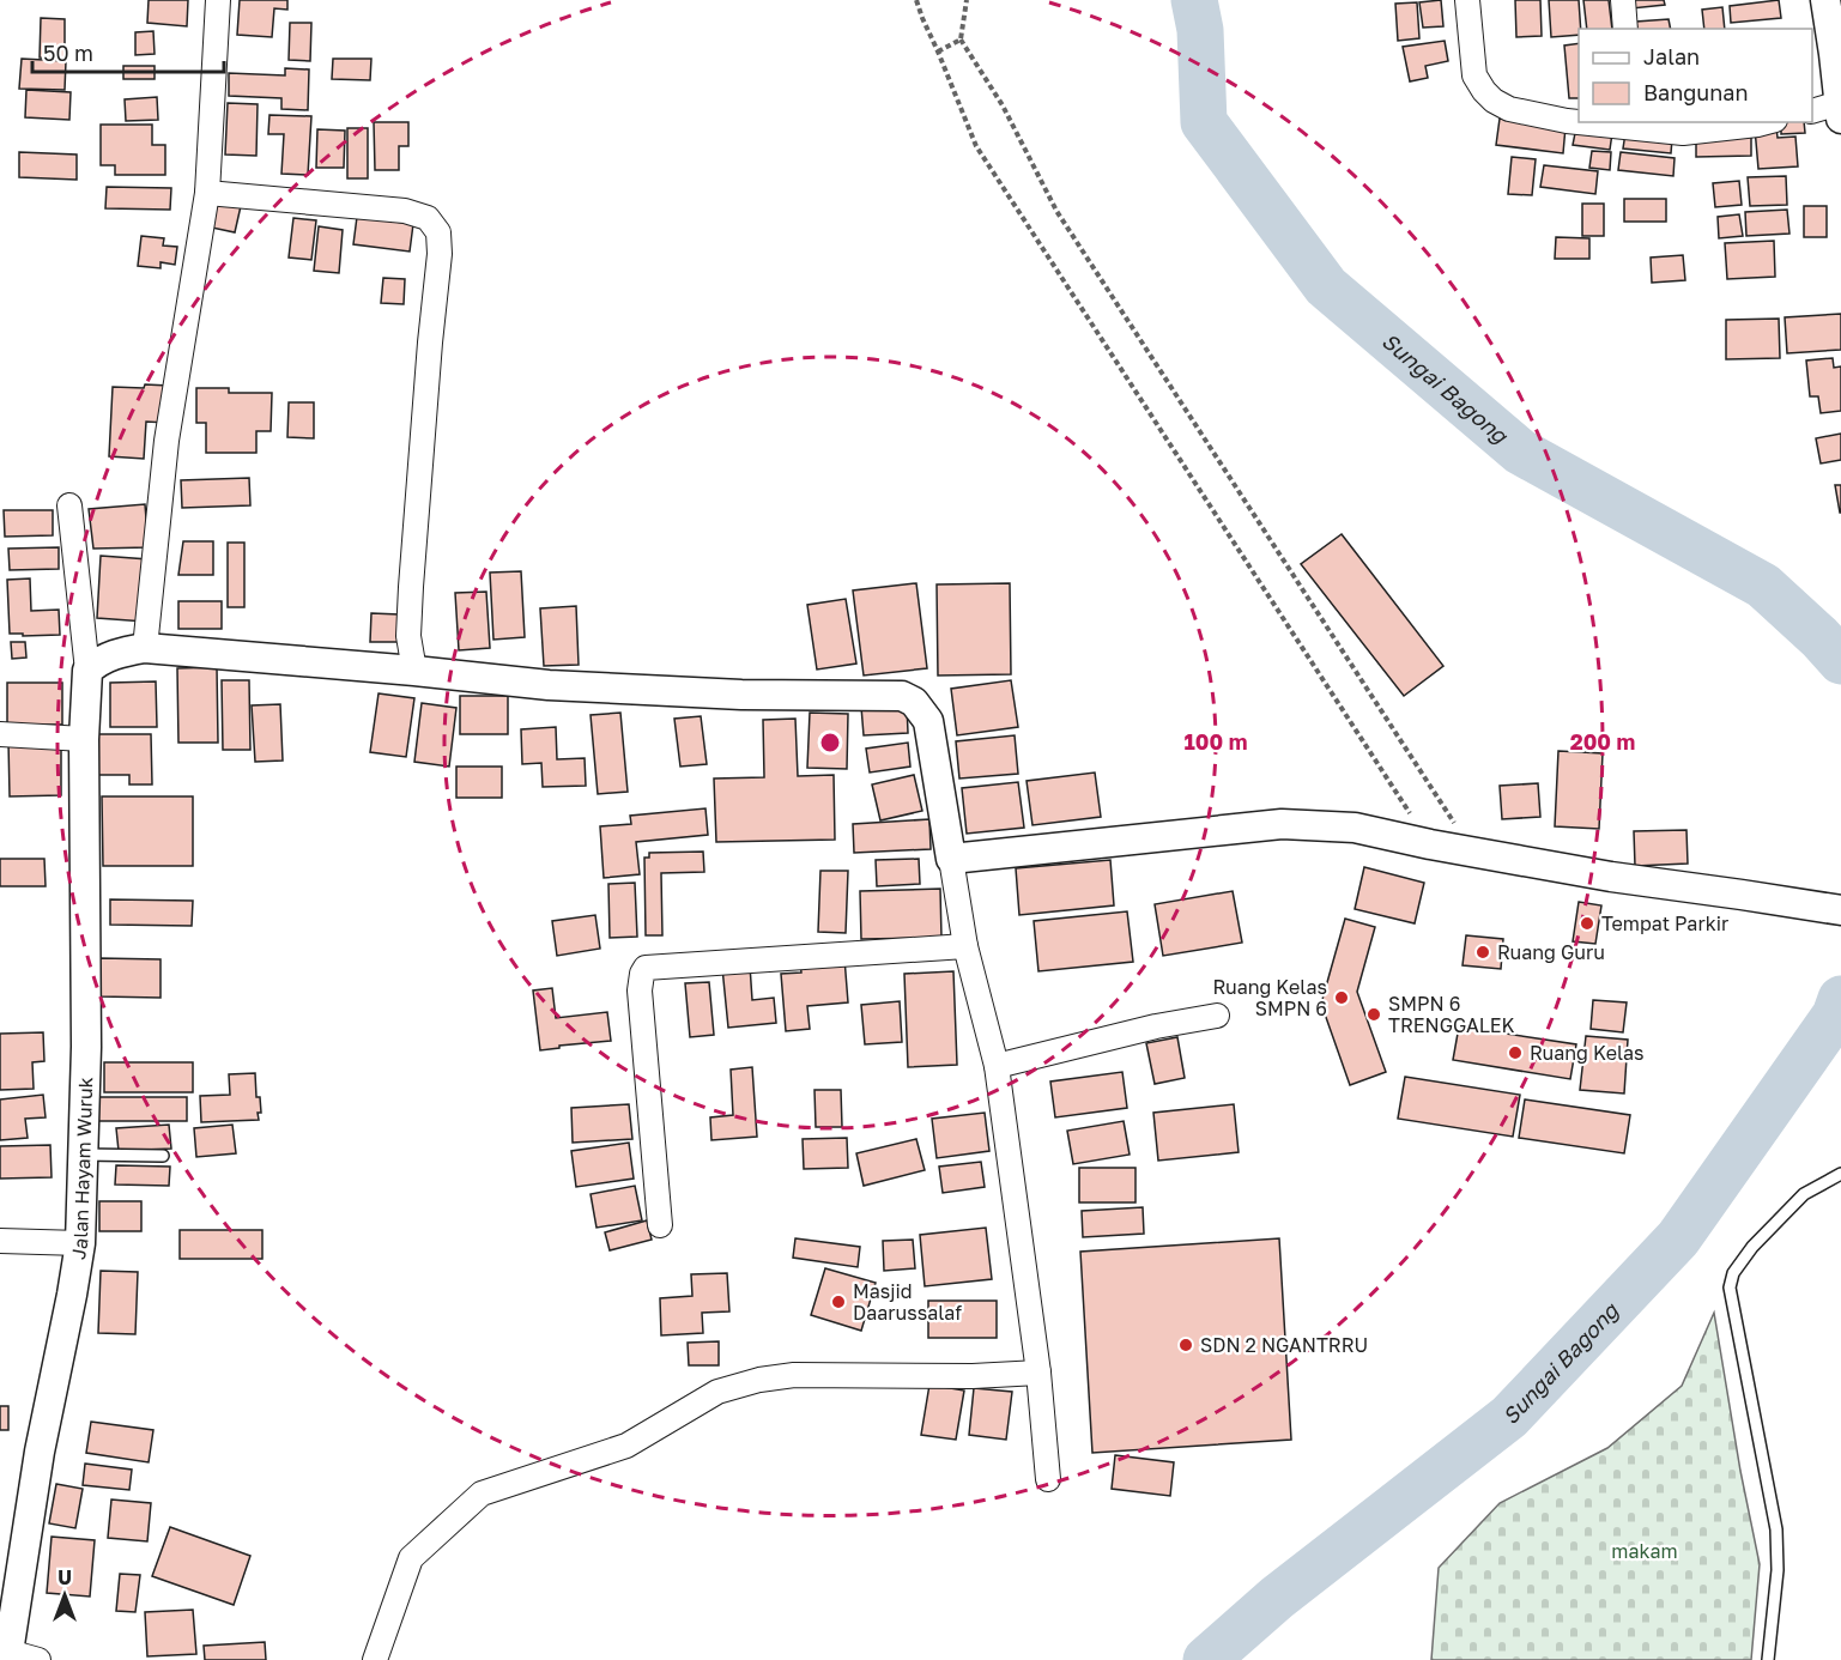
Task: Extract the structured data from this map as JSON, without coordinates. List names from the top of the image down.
{
  "streets": {
    "street": ["Jalan Hayam Wuruk"]
  },
  "water": ["Sungai Bagong"],
  "parks": ["makam"],
  "places": [
    "Tempat Parkir",
    "Ruang Guru",
    "Ruang Kelas SMPN 6",
    "SMPN 6 TRENGGALEK",
    "Ruang Kelas",
    "Masjid Daarussalaf",
    "SDN 2 NGANTRRU"
  ],
  "legend": ["Jalan", "Bangunan"],
  "scale_bar": "50 m",
  "north": "top",
  "rings": ["100 m", "200 m"]
}
